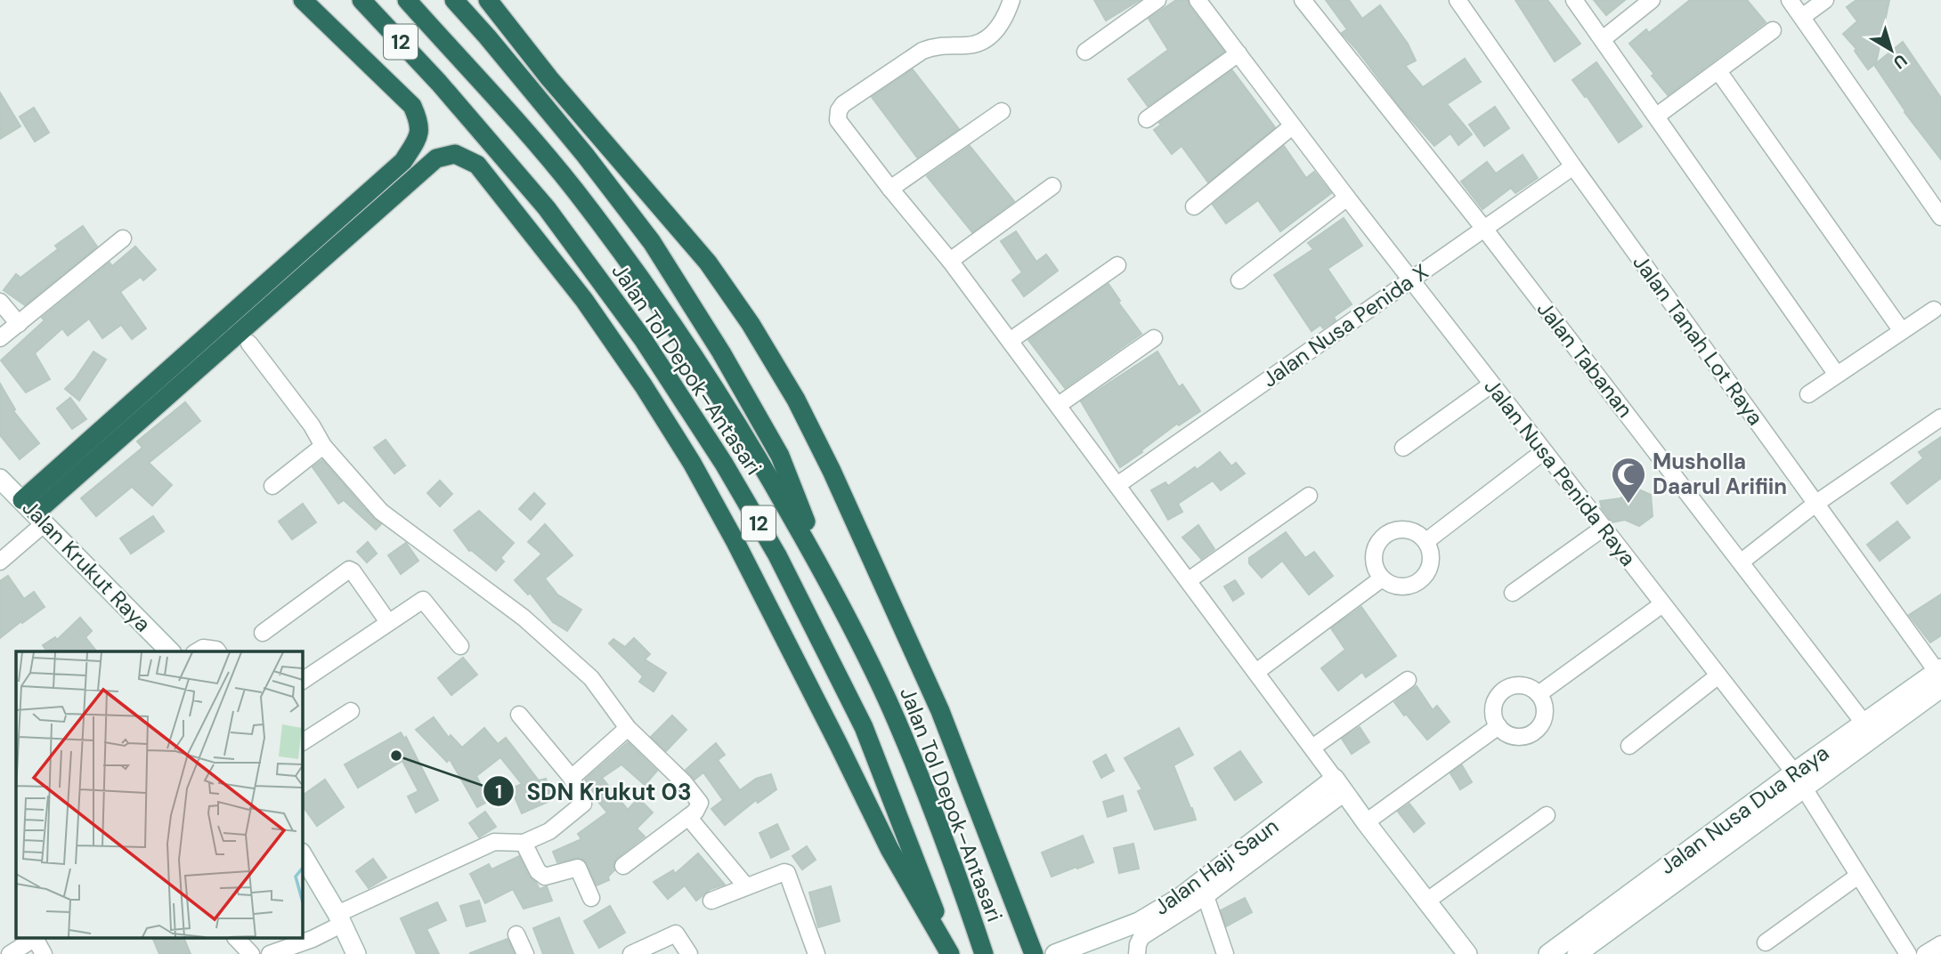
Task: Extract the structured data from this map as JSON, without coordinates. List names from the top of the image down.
{
  "streets": {
    "highway": ["12", "Jalan Tol Depok–Antasari"],
    "street": [
      "Jalan Nusa Penida X",
      "Jalan Tanah Lot Raya",
      "Jalan Tabanan",
      "Jalan Nusa Penida Raya",
      "Jalan Krukut Raya",
      "Jalan Nusa Dua Raya",
      "Jalan Haji Saun"
    ]
  },
  "crossings": [
    ["Jalan Nusa Penida X", "Jalan Tanah Lot Raya"],
    ["Jalan Nusa Penida X", "Jalan Tabanan"],
    ["Jalan Nusa Penida X", "Jalan Nusa Penida Raya"],
    ["Jalan Tanah Lot Raya", "Jalan Nusa Dua Raya"],
    ["Jalan Tabanan", "Jalan Nusa Dua Raya"],
    ["Jalan Nusa Penida Raya", "Jalan Nusa Dua Raya"]
  ],
  "places": {
    "mosque": ["Musholla Daarul Arifiin"],
    "other": ["SDN Krukut 03"]
  },
  "north": "bottom right"
}
